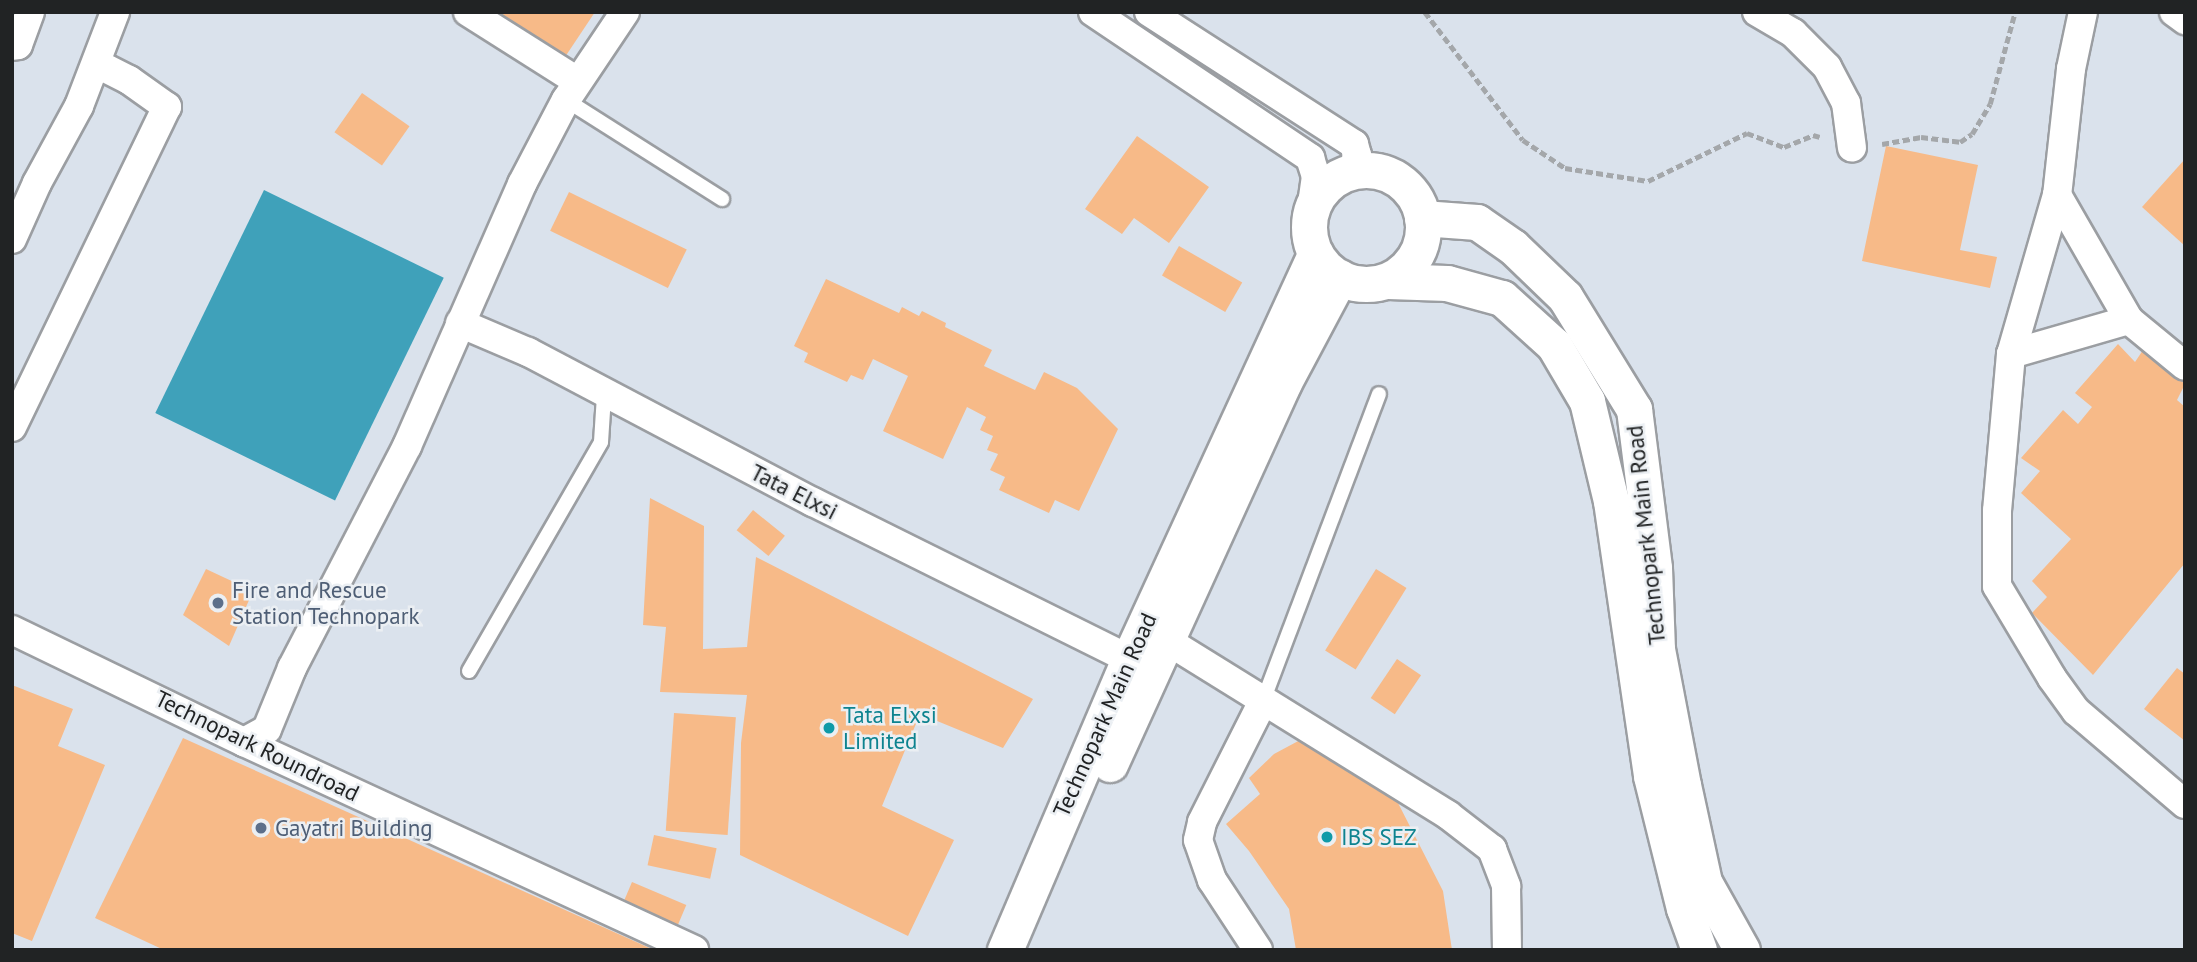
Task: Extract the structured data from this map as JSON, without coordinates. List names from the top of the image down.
{
  "streets": {
    "street": ["Tata Elxsi", "Technopark Main Road", "Technopark Roundroad"]
  },
  "crossings": [
    ["Tata Elxsi", "Technopark Main Road"]
  ],
  "places": [
    "Fire and Rescue Station Technopark",
    "Tata Elxsi Limited",
    "Gayatri Building",
    "IBS SEZ"
  ]
}
